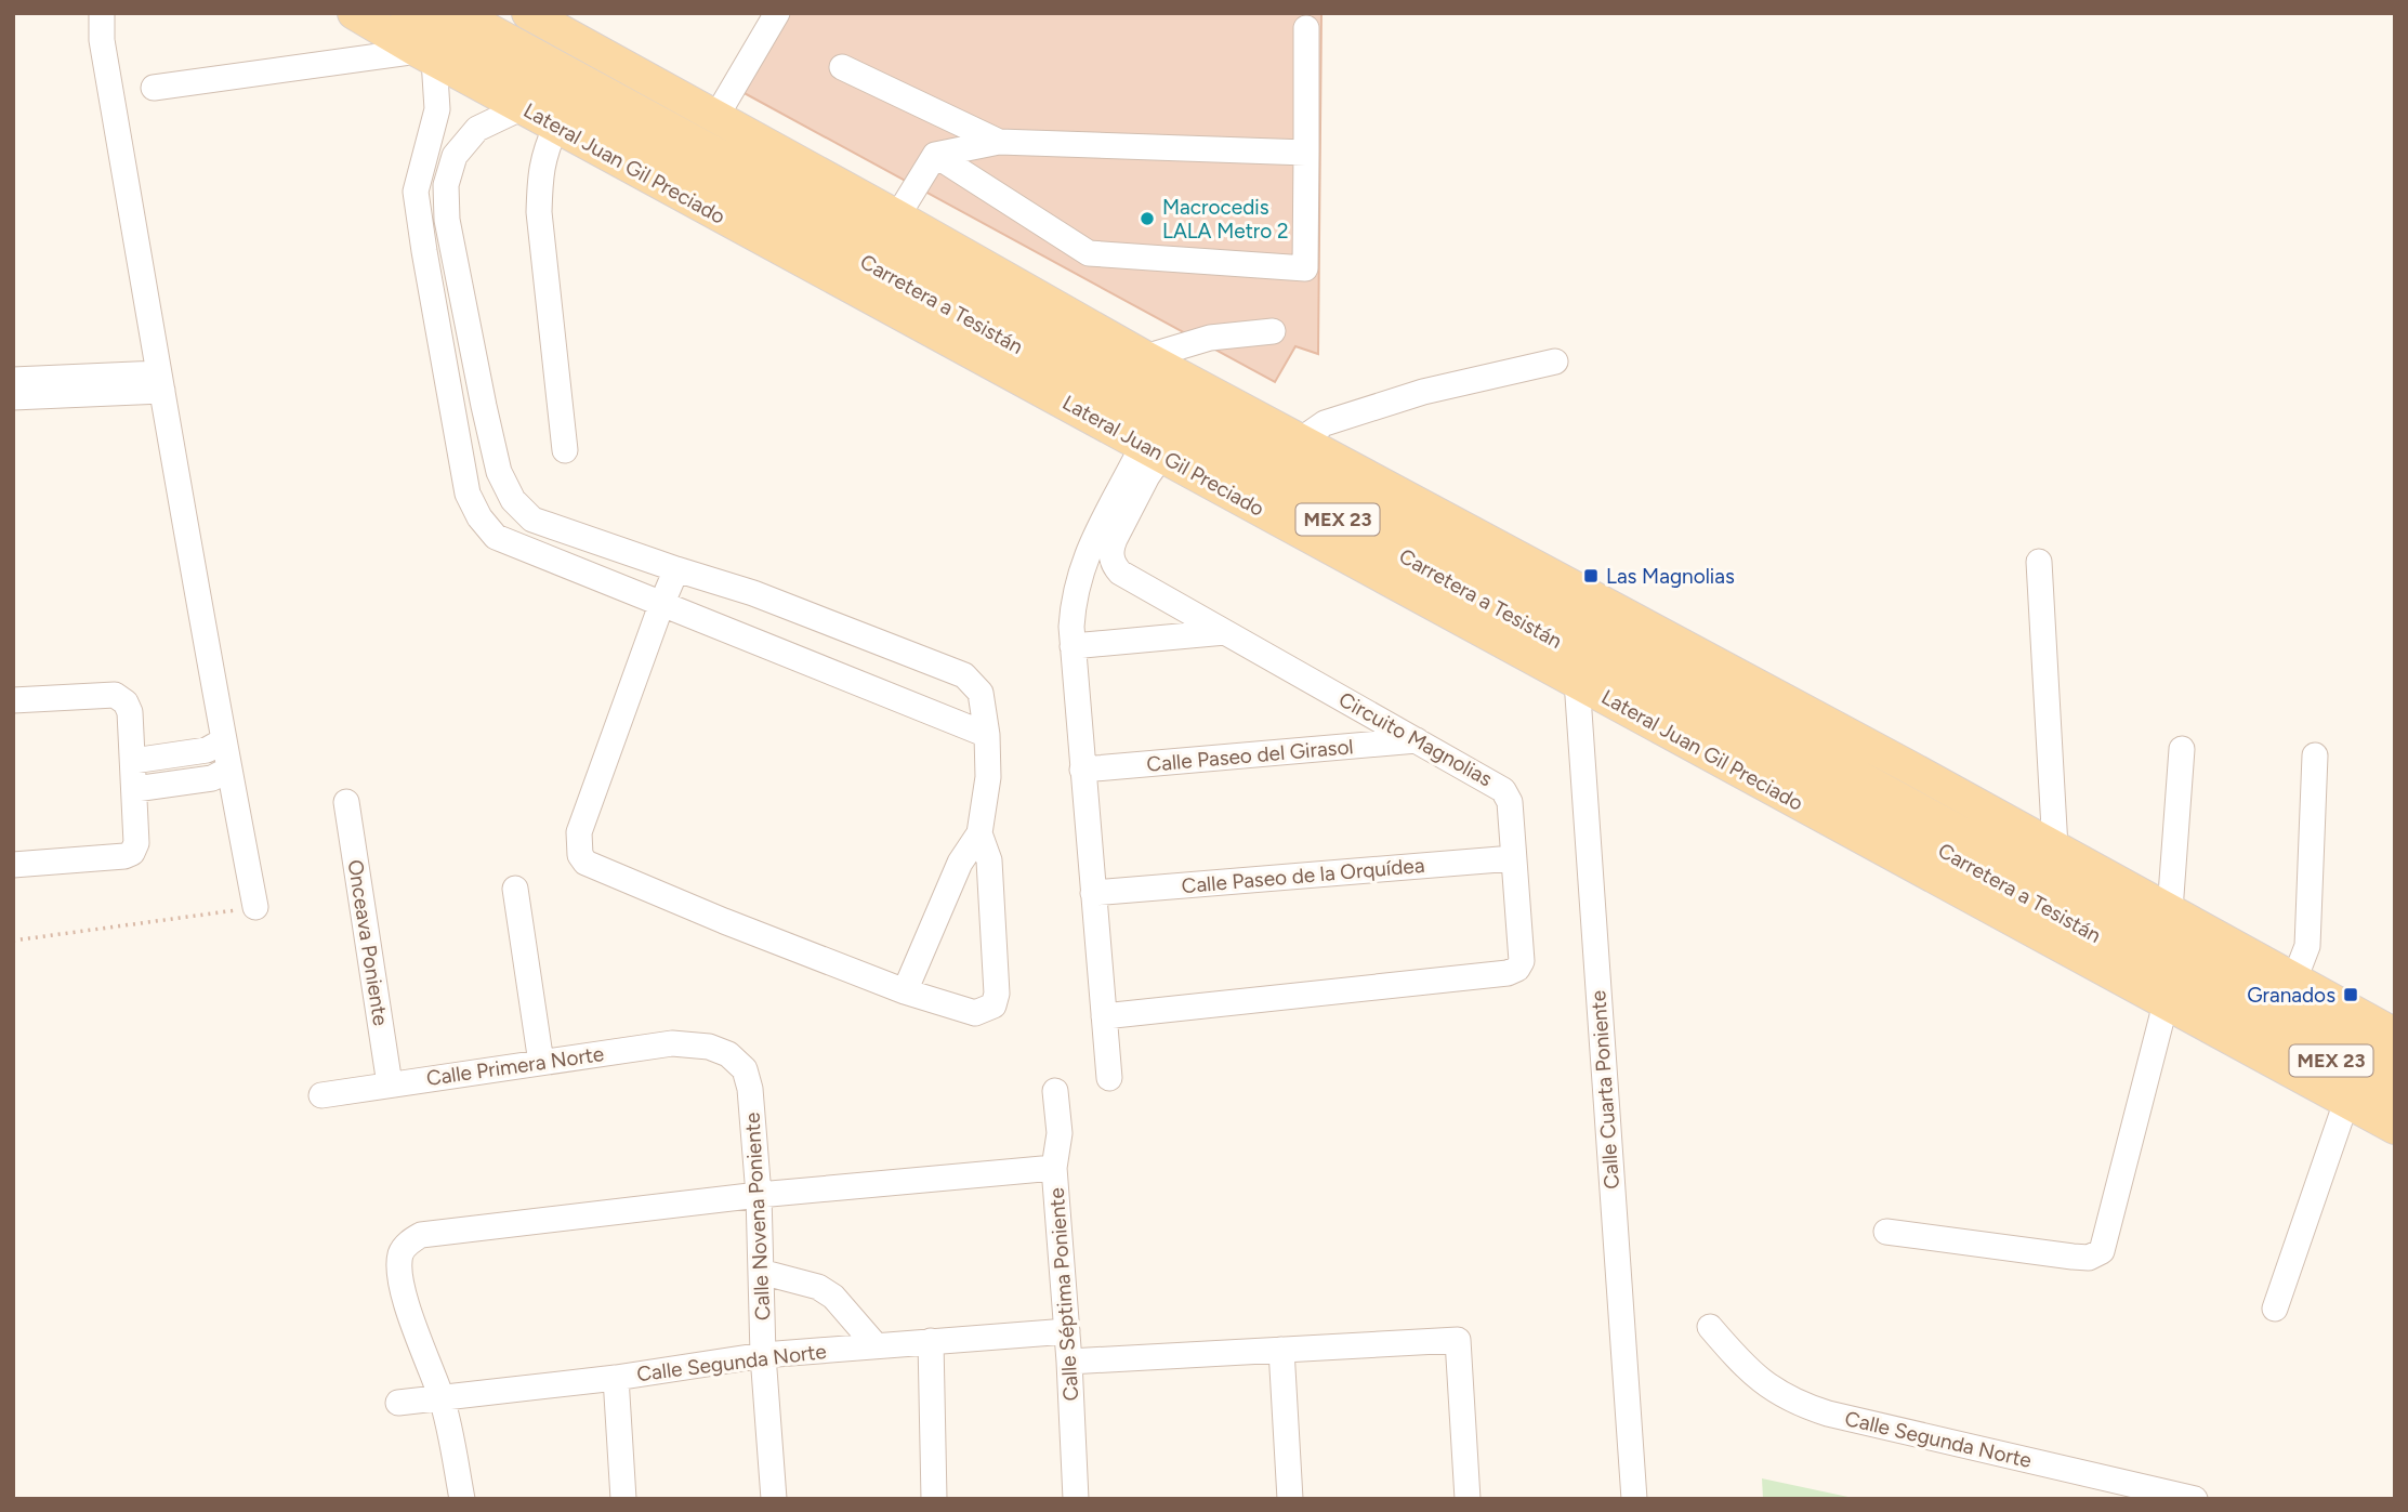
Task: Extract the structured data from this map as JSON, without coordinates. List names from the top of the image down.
{
  "streets": {
    "main road": ["Lateral Juan Gil Preciado", "Carretera a Tesistán", "MEX 23"],
    "street": [
      "Circuito Magnolias",
      "Calle Paseo del Girasol",
      "Calle Paseo de la Orquídea",
      "Onceava Poniente",
      "Calle Primera Norte",
      "Calle Cuarta Poniente",
      "Calle Novena Poniente",
      "Calle Séptima Poniente",
      "Calle Segunda Norte"
    ]
  },
  "crossings": [
    ["Lateral Juan Gil Preciado", "Carretera a Tesistán"],
    ["Lateral Juan Gil Preciado", "Circuito Magnolias"],
    ["Lateral Juan Gil Preciado", "Calle Cuarta Poniente"],
    ["Circuito Magnolias", "Calle Paseo del Girasol"],
    ["Circuito Magnolias", "Calle Paseo de la Orquídea"],
    ["Onceava Poniente", "Calle Primera Norte"],
    ["Calle Primera Norte", "Calle Novena Poniente"],
    ["Calle Novena Poniente", "Calle Segunda Norte"],
    ["Calle Séptima Poniente", "Calle Segunda Norte"]
  ],
  "places": {
    "other": ["Macrocedis LALA Metro 2"],
    "transit": ["Las Magnolias", "Granados"]
  }
}
